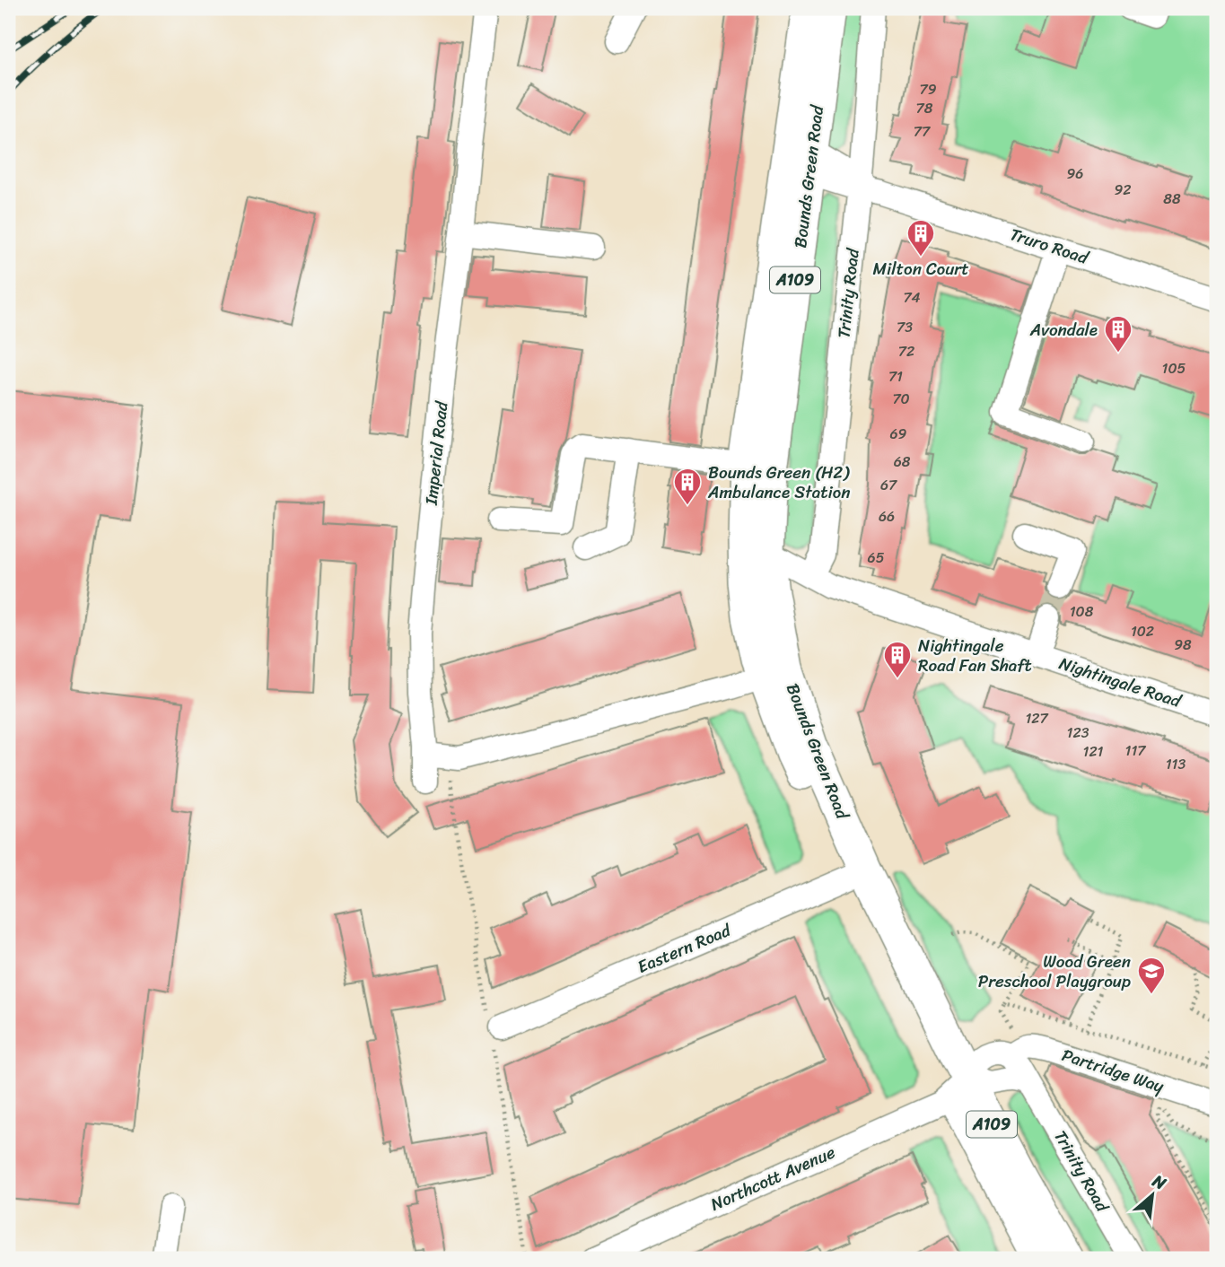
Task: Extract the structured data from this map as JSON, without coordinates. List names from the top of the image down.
{
  "streets": {
    "main road": ["Bounds Green Road", "A109"],
    "street": [
      "Truro Road",
      "Trinity Road",
      "Imperial Road",
      "Nightingale Road",
      "Eastern Road",
      "Partridge Way",
      "Northcott Avenue"
    ]
  },
  "crossings": [
    ["Bounds Green Road", "Truro Road"],
    ["Bounds Green Road", "Nightingale Road"],
    ["Bounds Green Road", "Eastern Road"],
    ["Bounds Green Road", "Northcott Avenue"],
    ["Truro Road", "Trinity Road"],
    ["Trinity Road", "Nightingale Road"],
    ["Trinity Road", "Partridge Way"]
  ],
  "places": {
    "building": [
      "Milton Court",
      "Avondale",
      "Bounds Green (H2) Ambulance Station",
      "Nightingale Road Fan Shaft"
    ],
    "school or university": ["Wood Green Preschool Playgroup"]
  },
  "house_numbers": [
    "79",
    "78",
    "77",
    "96",
    "92",
    "88",
    "74",
    "73",
    "72",
    "105",
    "71",
    "70",
    "69",
    "68",
    "67",
    "66",
    "65",
    "108",
    "102",
    "98",
    "127",
    "123",
    "117",
    "121",
    "113"
  ],
  "north": "top right"
}
